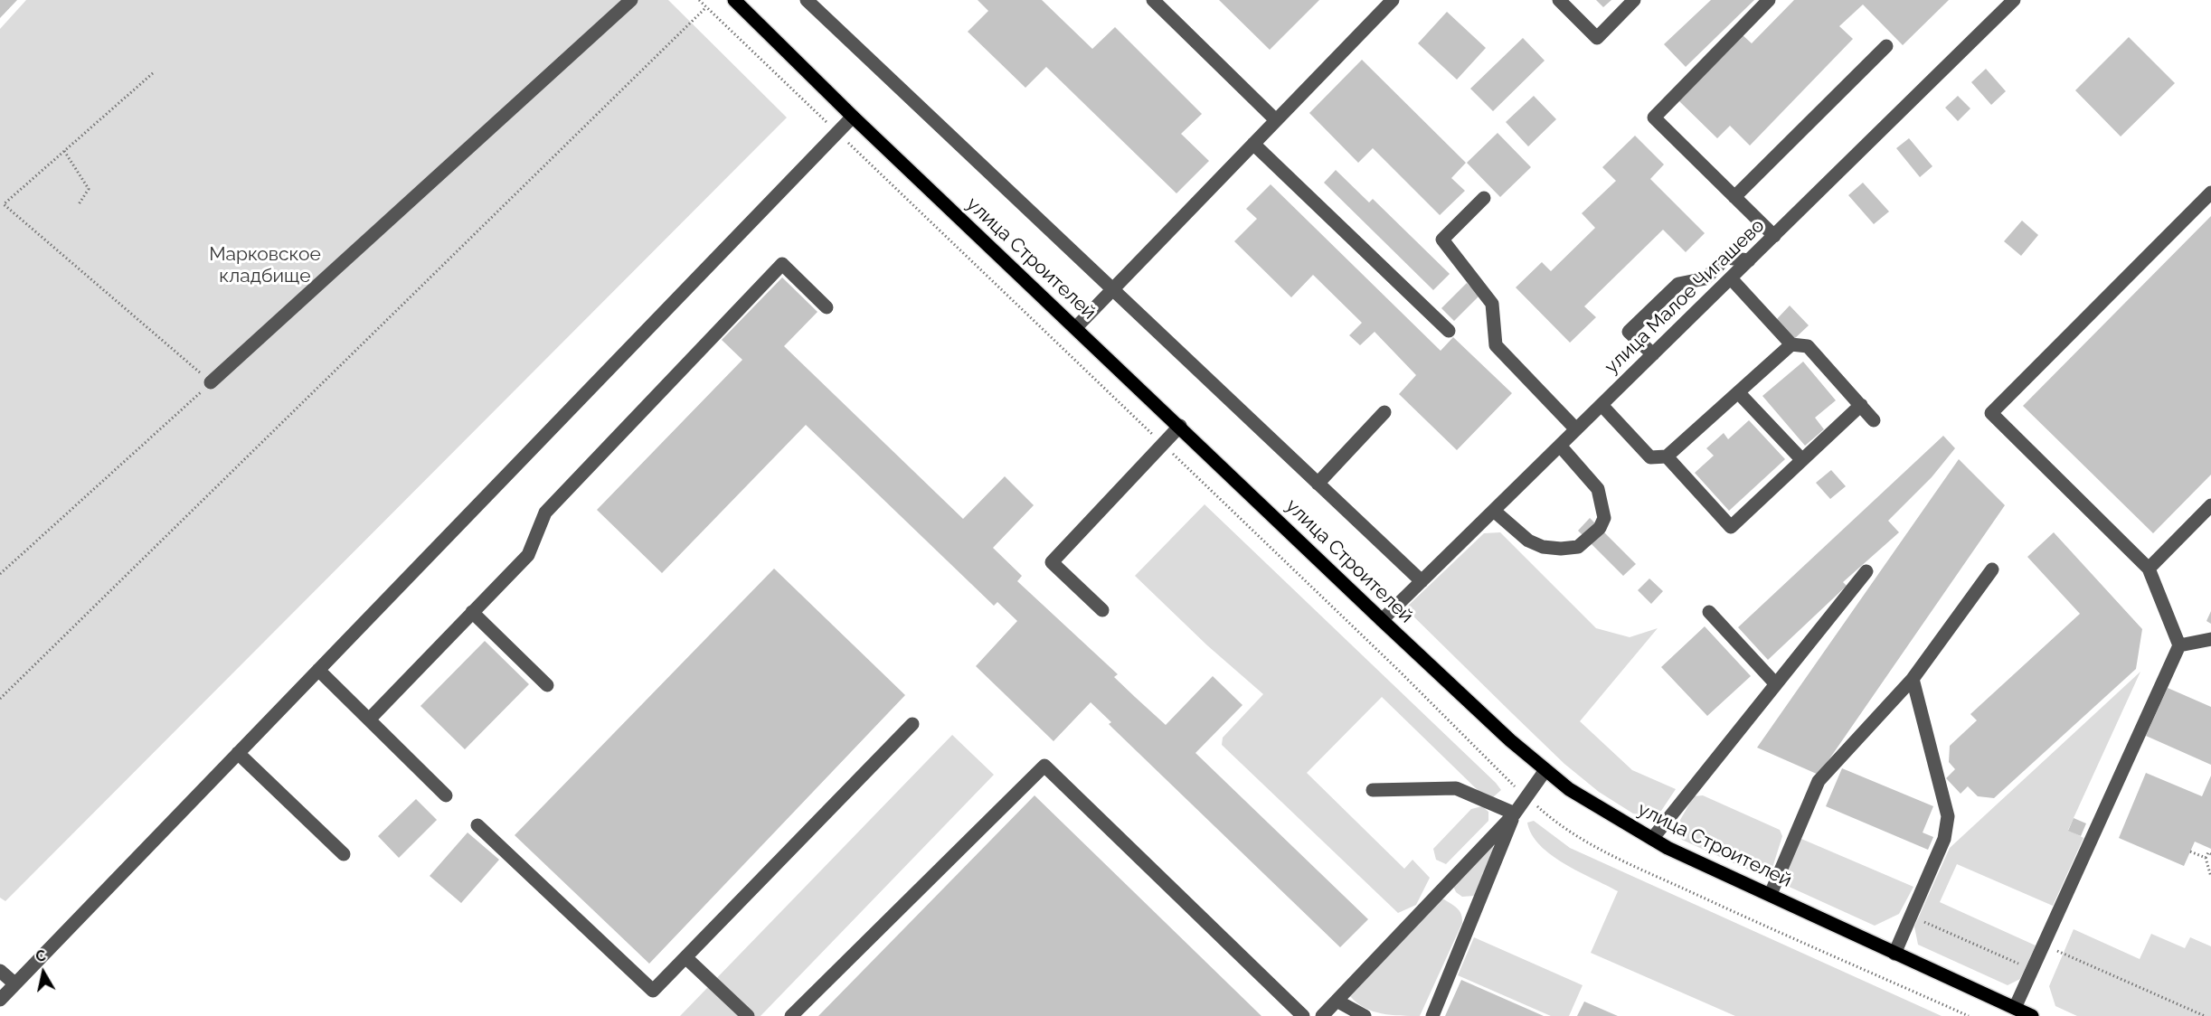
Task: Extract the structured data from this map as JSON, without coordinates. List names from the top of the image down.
{
  "streets": {
    "main road": ["улица Строителей"],
    "street": ["улица Малое Чигашево"]
  },
  "crossings": [
    ["улица Строителей", "улица Малое Чигашево"]
  ],
  "parks": ["Марковское кладбище"],
  "north": "top"
}
